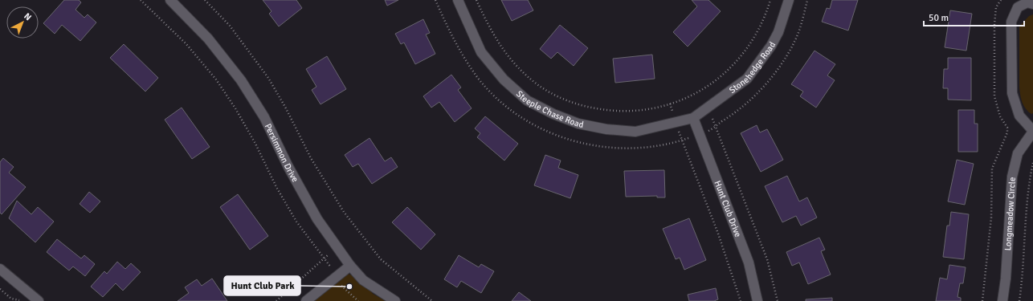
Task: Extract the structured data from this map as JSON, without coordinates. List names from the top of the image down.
{
  "streets": {
    "street": [
      "Stonehedge Road",
      "Steeple Chase Road",
      "Persimmon Drive",
      "Hunt Club Drive",
      "Longmeadow Circle"
    ]
  },
  "crossings": [
    ["Stonehedge Road", "Steeple Chase Road"],
    ["Stonehedge Road", "Hunt Club Drive"],
    ["Steeple Chase Road", "Hunt Club Drive"]
  ],
  "places": ["Hunt Club Park"],
  "scale_bar": "50 m",
  "north": "top right"
}
